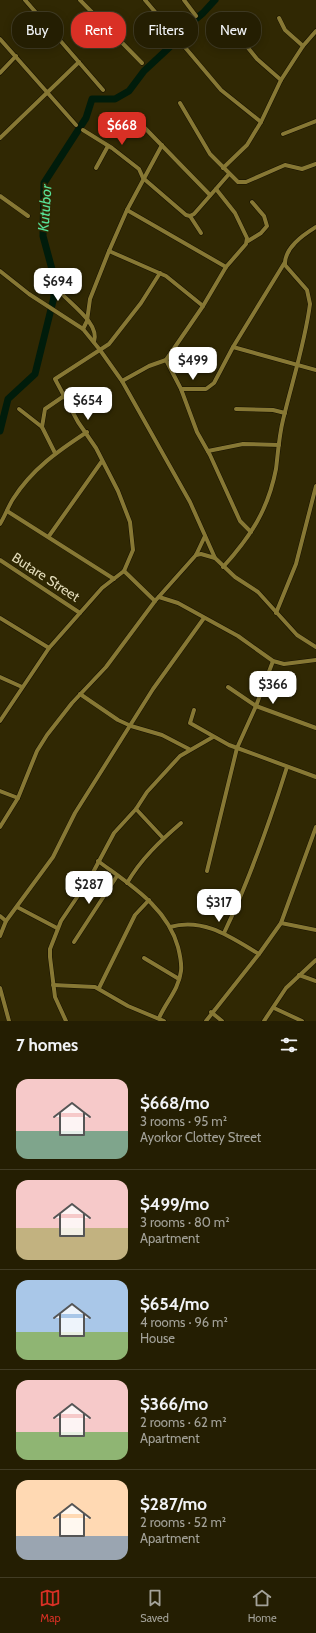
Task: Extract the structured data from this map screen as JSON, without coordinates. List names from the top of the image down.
{
  "streets": {
    "street": ["Butare Street"]
  },
  "water": ["Kutubor"],
  "page": {
    "chip": [
      "Buy",
      "Rent",
      "Filters",
      "New"
    ],
    "price": [
      "$668",
      "$694",
      "$499",
      "$654",
      "$366",
      "$287",
      "$317"
    ],
    "heading": "7 homes",
    "list": [
      {
        "name": "$668/mo",
        "note": "3 rooms · 95 m² · Ayorkor Clottey Street"
      },
      {
        "name": "$499/mo",
        "note": "3 rooms · 80 m² · Apartment"
      },
      {
        "name": "$654/mo",
        "note": "4 rooms · 96 m² · House"
      },
      {
        "name": "$366/mo",
        "note": "2 rooms · 62 m² · Apartment"
      },
      {
        "name": "$287/mo",
        "note": "2 rooms · 52 m² · Apartment"
      }
    ],
    "tabs": ["Map", "Saved", "Home"]
  }
}
